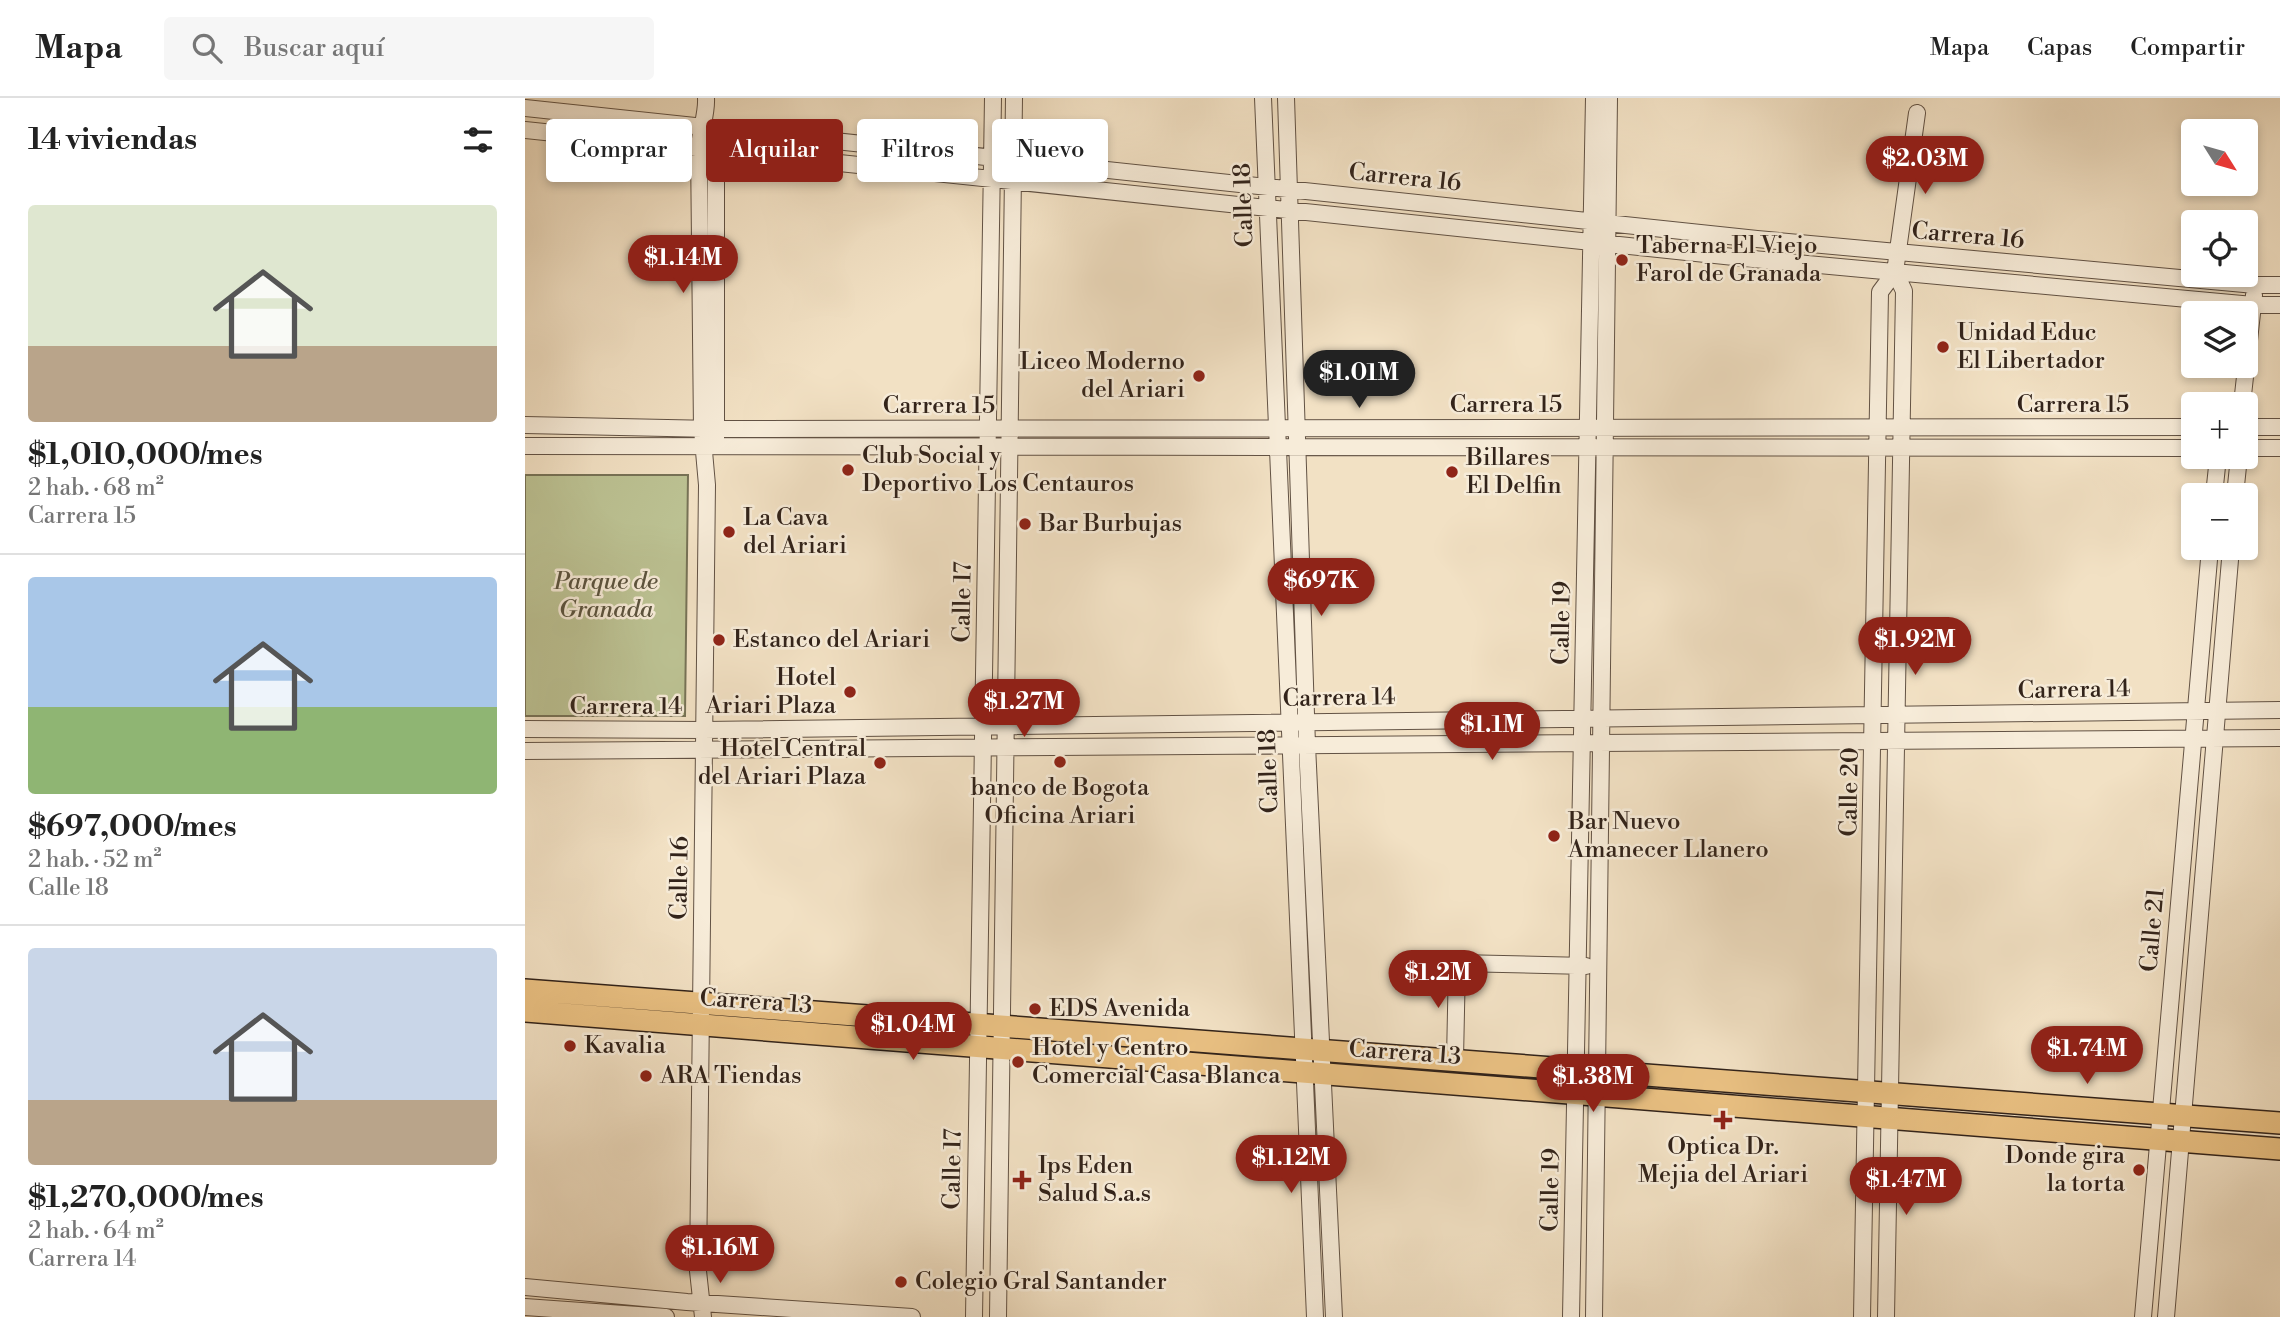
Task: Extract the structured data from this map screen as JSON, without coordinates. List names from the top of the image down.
{
  "streets": {
    "main road": ["Carrera 13"],
    "street": [
      "Carrera 16",
      "Calle 18",
      "Carrera 15",
      "Calle 17",
      "Calle 19",
      "Carrera 14",
      "Calle 20",
      "Calle 16",
      "Calle 21"
    ]
  },
  "crossings": [
    ["Carrera 16", "Calle 18"],
    ["Carrera 16", "Calle 17"],
    ["Carrera 16", "Calle 19"],
    ["Carrera 16", "Calle 20"],
    ["Calle 18", "Carrera 15"],
    ["Calle 18", "Carrera 14"],
    ["Calle 18", "Carrera 13"],
    ["Carrera 15", "Calle 17"],
    ["Carrera 15", "Calle 19"],
    ["Carrera 15", "Calle 20"],
    ["Carrera 15", "Calle 16"],
    ["Calle 17", "Carrera 14"],
    ["Calle 17", "Carrera 13"],
    ["Calle 19", "Carrera 14"],
    ["Calle 19", "Carrera 13"],
    ["Carrera 14", "Calle 20"],
    ["Carrera 14", "Calle 16"],
    ["Carrera 14", "Calle 21"],
    ["Calle 20", "Carrera 13"],
    ["Calle 16", "Carrera 13"],
    ["Calle 21", "Carrera 13"]
  ],
  "parks": ["Parque de Granada"],
  "places": {
    "other": [
      "Taberna El Viejo Farol de Granada",
      "Unidad Educ El Libertador",
      "Liceo Moderno del Ariari",
      "Club Social y Deportivo Los Centauros",
      "Billares El Delfin",
      "Bar Burbujas",
      "La Cava del Ariari",
      "Estanco del Ariari",
      "Hotel Ariari Plaza",
      "banco de Bogota Oficina Ariari",
      "Hotel Central del Ariari Plaza",
      "Bar Nuevo Amanecer Llanero",
      "EDS Avenida",
      "Kavalia",
      "Hotel y Centro Comercial Casa Blanca",
      "ARA Tiendas",
      "Donde gira la torta",
      "Colegio Gral Santander"
    ],
    "health": ["Optica Dr. Mejia del Ariari", "Ips Eden Salud S.a.s"]
  },
  "north": "bottom right",
  "page": {
    "header": "Mapa",
    "search": "Buscar aquí",
    "nav": ["Mapa", "Capas", "Compartir"],
    "heading": "14 viviendas",
    "map_buttons": ["+", "−"],
    "chip": [
      "Comprar",
      "Alquilar",
      "Filtros",
      "Nuevo"
    ],
    "price": [
      "$2.03M",
      "$1.14M",
      "$1.01M",
      "$697K",
      "$1.92M",
      "$1.27M",
      "$1.1M",
      "$1.2M",
      "$1.04M",
      "$1.74M",
      "$1.38M",
      "$1.12M",
      "$1.47M",
      "$1.16M"
    ],
    "list": [
      {
        "name": "$1,010,000/mes",
        "note": "2 hab. · 68 m² · Carrera 15"
      },
      {
        "name": "$697,000/mes",
        "note": "2 hab. · 52 m² · Calle 18"
      },
      {
        "name": "$1,270,000/mes",
        "note": "2 hab. · 64 m² · Carrera 14"
      }
    ]
  }
}
